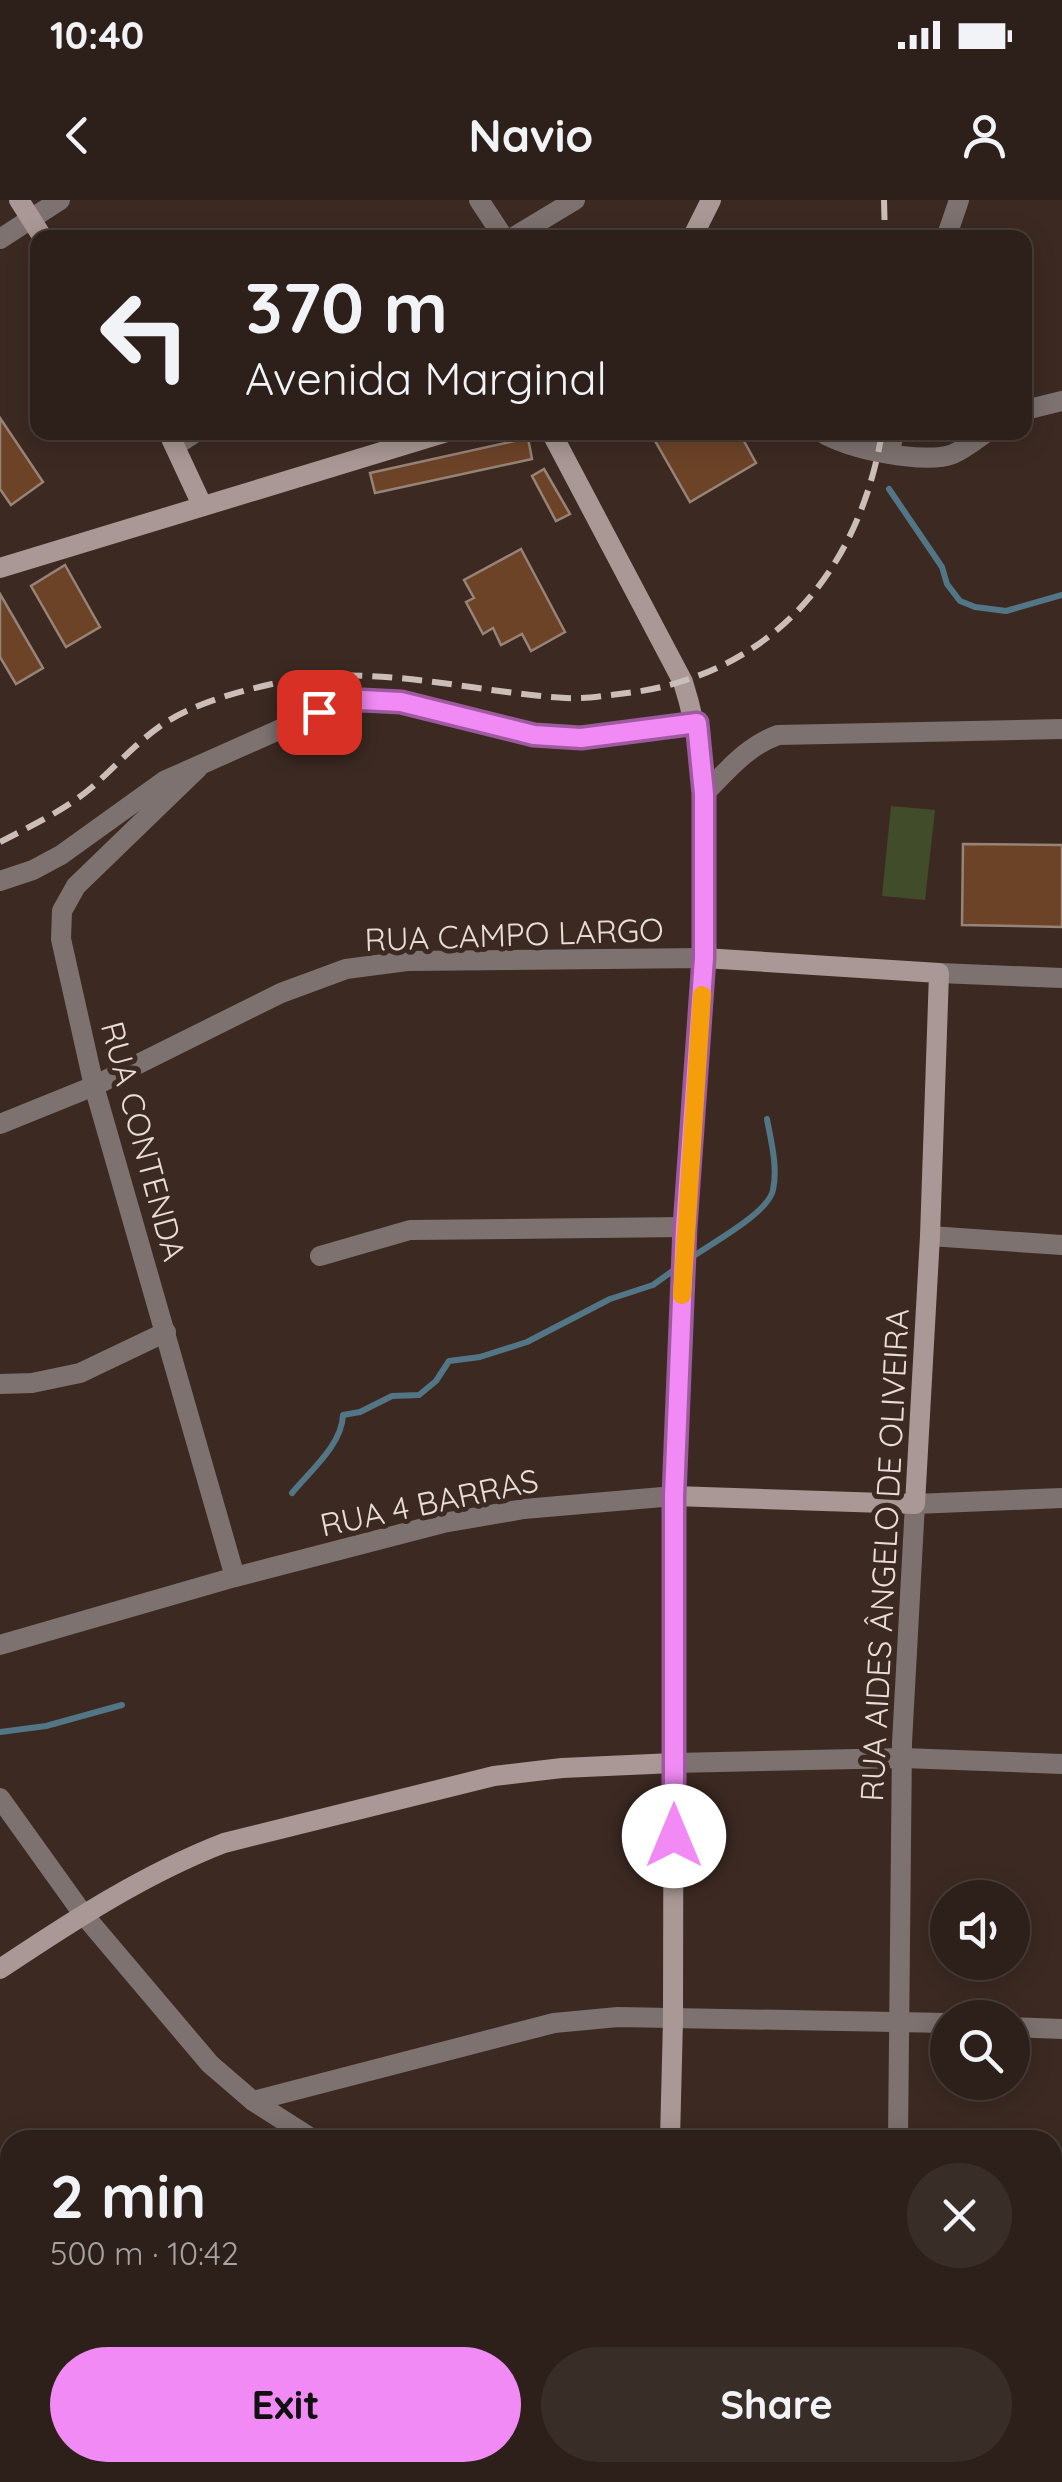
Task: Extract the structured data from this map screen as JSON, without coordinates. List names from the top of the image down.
{
  "streets": {
    "street": [
      "RUA CAMPO LARGO",
      "RUA CONTENDA",
      "RUA 4 BARRAS",
      "RUA AIDES ÂNGELO DE OLIVEIRA"
    ]
  },
  "crossings": [
    ["RUA CAMPO LARGO", "RUA CONTENDA"],
    ["RUA CAMPO LARGO", "RUA AIDES ÂNGELO DE OLIVEIRA"],
    ["RUA CONTENDA", "RUA 4 BARRAS"],
    ["RUA 4 BARRAS", "RUA AIDES ÂNGELO DE OLIVEIRA"]
  ],
  "page": {
    "status": "10:40",
    "header": "Navio",
    "turn": ["370 m", "Avenida Marginal"],
    "heading": ["2 min", "500 m · 10:42"],
    "buttons": ["Exit", "Share"]
  }
}
